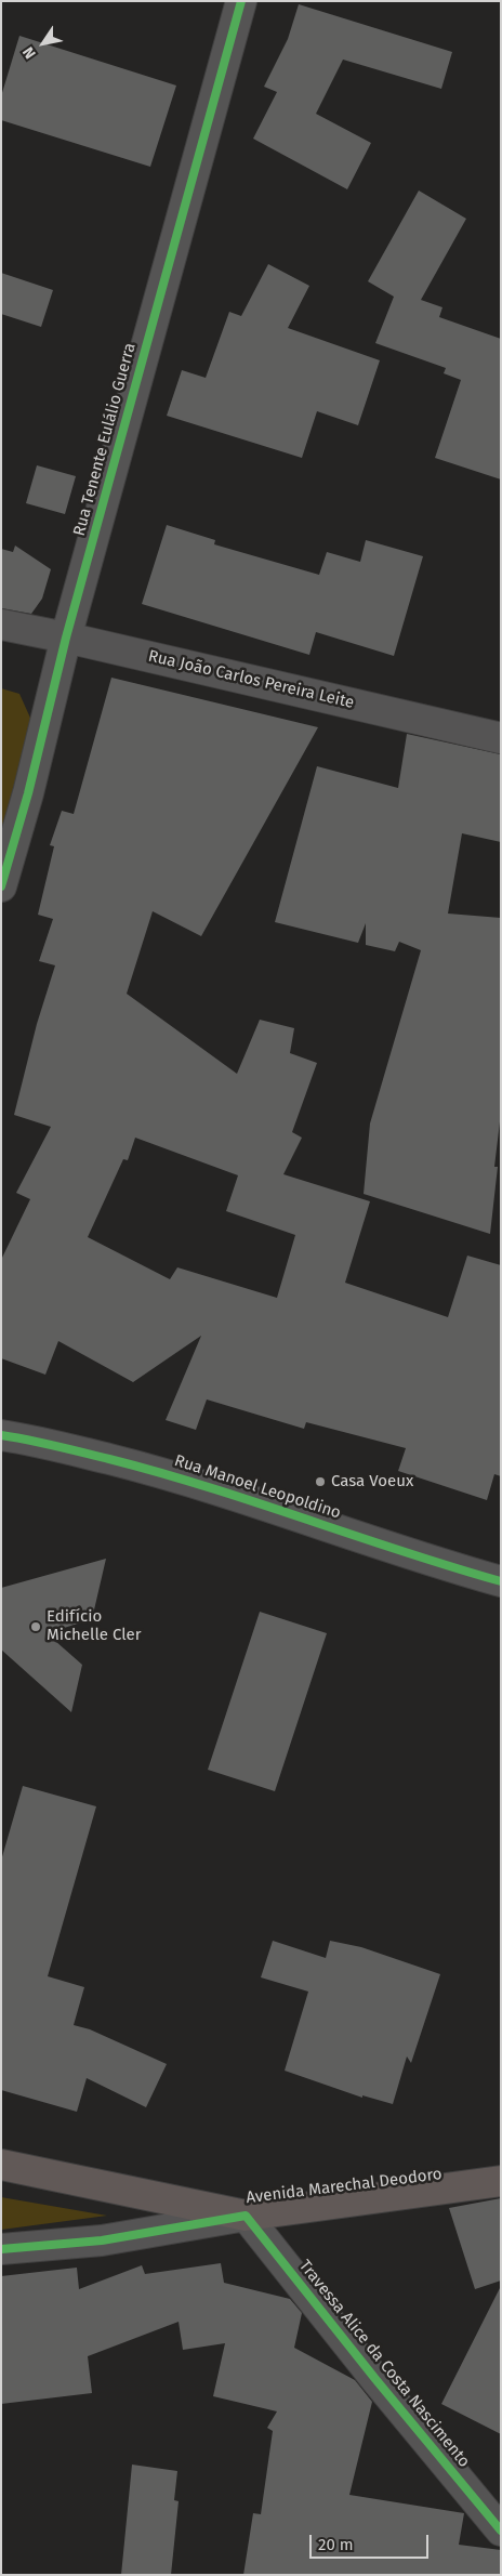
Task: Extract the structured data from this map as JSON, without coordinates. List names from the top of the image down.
{
  "streets": {
    "main road": ["Avenida Marechal Deodoro"],
    "street": [
      "Rua Tenente Eulálio Guerra",
      "Rua João Carlos Pereira Leite",
      "Rua Manoel Leopoldino",
      "Travessa Alice da Costa Nascimento"
    ]
  },
  "crossings": [
    ["Rua Tenente Eulálio Guerra", "Rua João Carlos Pereira Leite"],
    ["Avenida Marechal Deodoro", "Travessa Alice da Costa Nascimento"]
  ],
  "places": ["Casa Voeux", "Edifício Michelle Cler"],
  "scale_bar": "20 m",
  "north": "bottom left"
}
